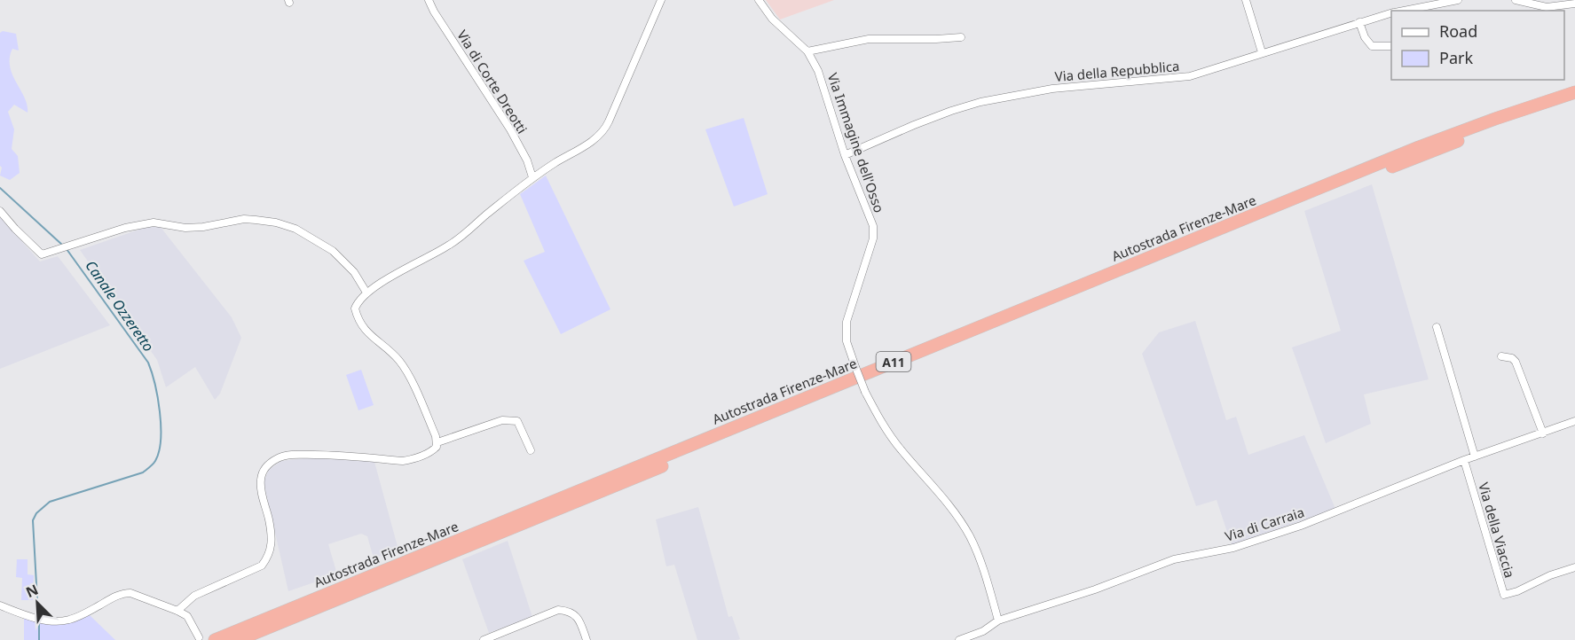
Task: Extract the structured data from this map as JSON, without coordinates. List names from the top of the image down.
{
  "streets": {
    "highway": ["Autostrada Firenze-Mare", "A11"],
    "street": [
      "Via della Repubblica",
      "Via di Corte Dreotti",
      "Via Immagine dell'Osso",
      "Via di Carraia",
      "Via della Viaccia"
    ]
  },
  "crossings": [
    ["Via della Repubblica", "Via Immagine dell'Osso"],
    ["Via Immagine dell'Osso", "Via di Carraia"],
    ["Via di Carraia", "Via della Viaccia"]
  ],
  "water": ["Canale Ozzeretto"],
  "legend": ["Road", "Park"],
  "north": "top left"
}
